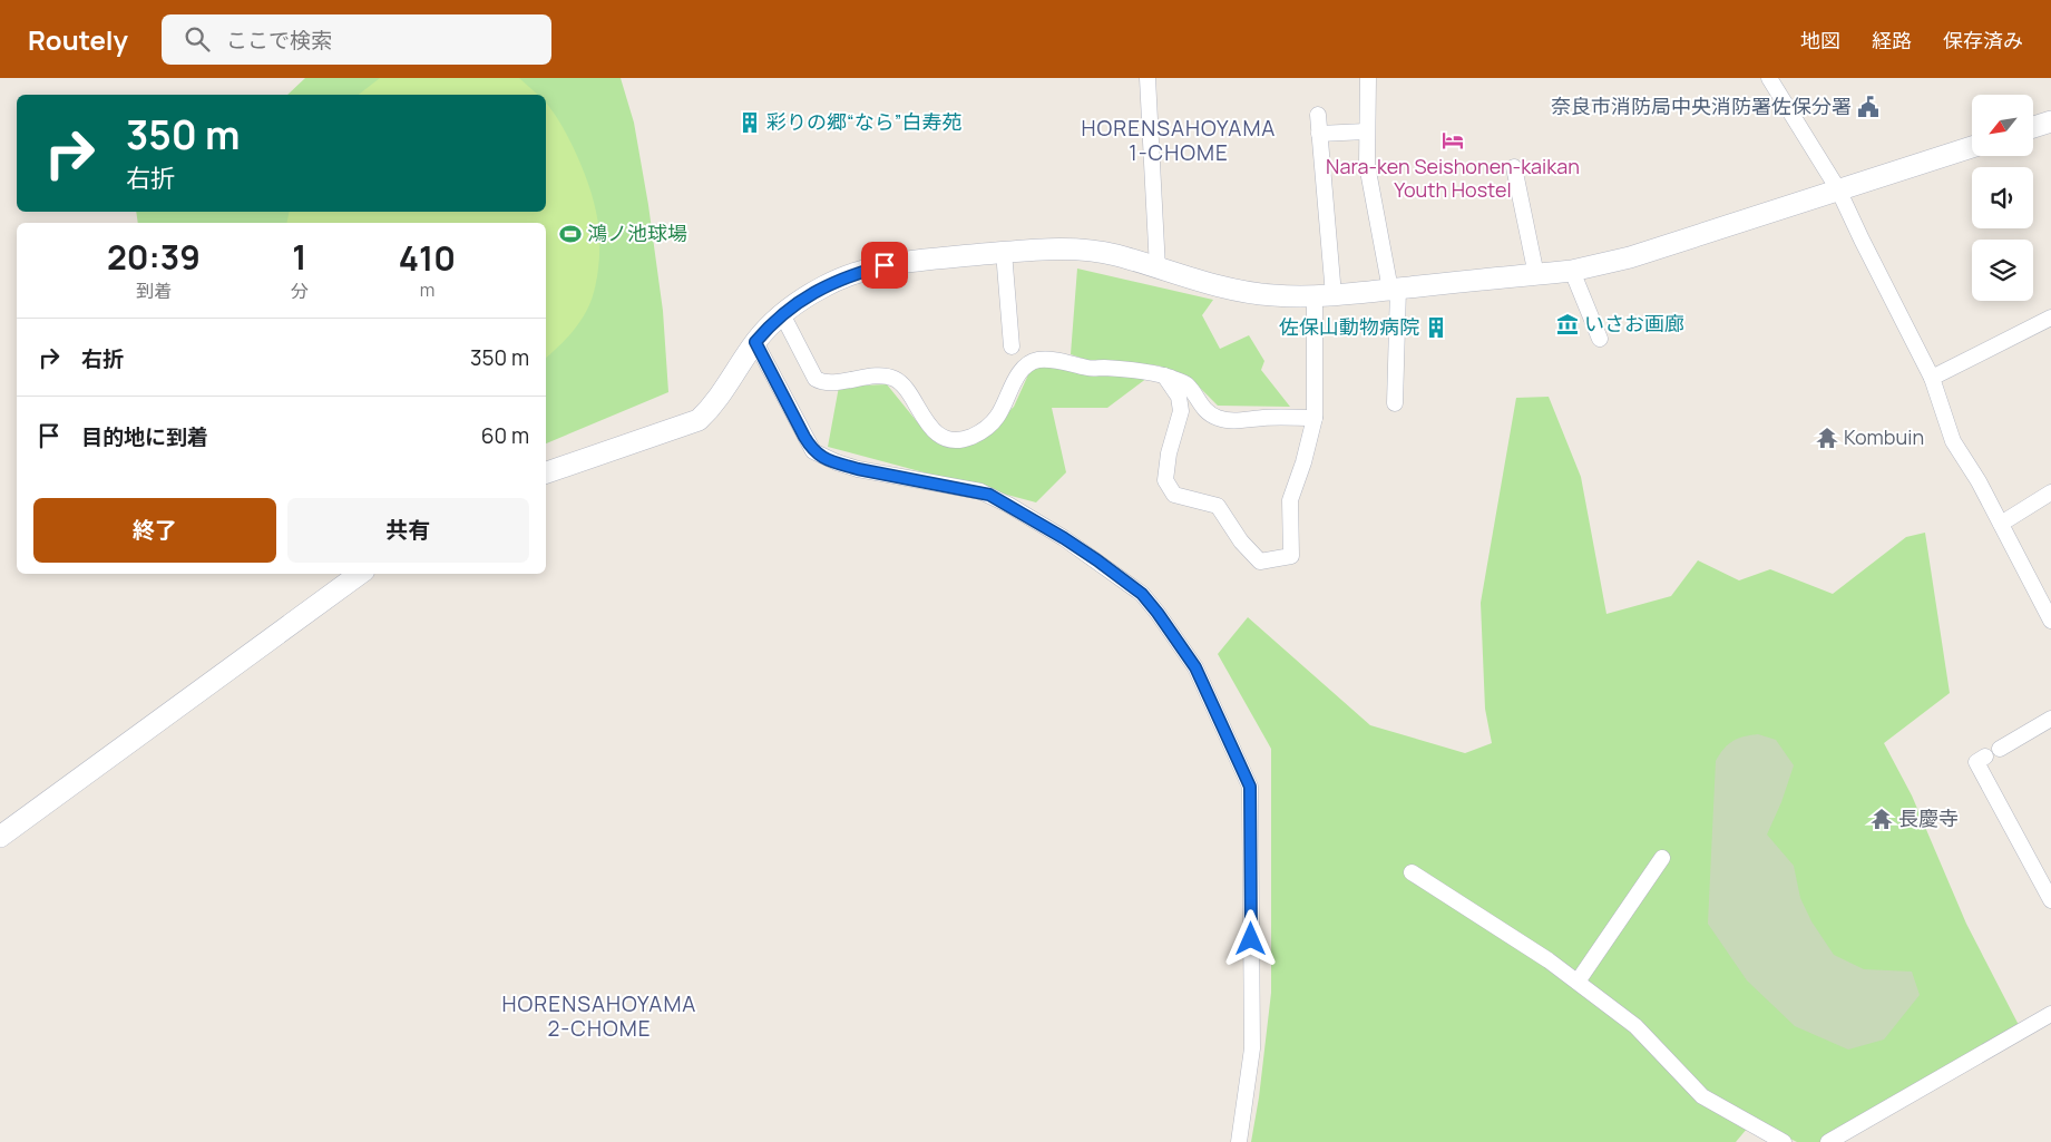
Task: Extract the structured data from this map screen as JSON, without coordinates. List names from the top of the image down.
{
  "districts": ["HORENSAHOYAMA 1-CHOME", "HORENSAHOYAMA 2-CHOME"],
  "places": {
    "public building": ["奈良市消防局中央消防署佐保分署"],
    "building": ["彩りの郷“なら”白寿苑", "佐保山動物病院"],
    "hotel": ["Nara-ken Seishonen-kaikan Youth Hostel"],
    "sports": ["鴻ノ池球場"],
    "museum": ["いさお画廊"],
    "temple": ["Kombuin", "長慶寺"]
  },
  "north": "bottom left",
  "page": {
    "header": "Routely",
    "search": "ここで検索",
    "nav": ["地図", "経路", "保存済み"],
    "turn": ["350 m", "右折"],
    "eta": [
      "20:39",
      "到着",
      "1",
      "分",
      "410",
      "m"
    ],
    "list": [
      {
        "name": "右折",
        "value": "350 m"
      },
      {
        "name": "目的地に到着",
        "value": "60 m"
      }
    ],
    "buttons": ["終了", "共有"]
  }
}
